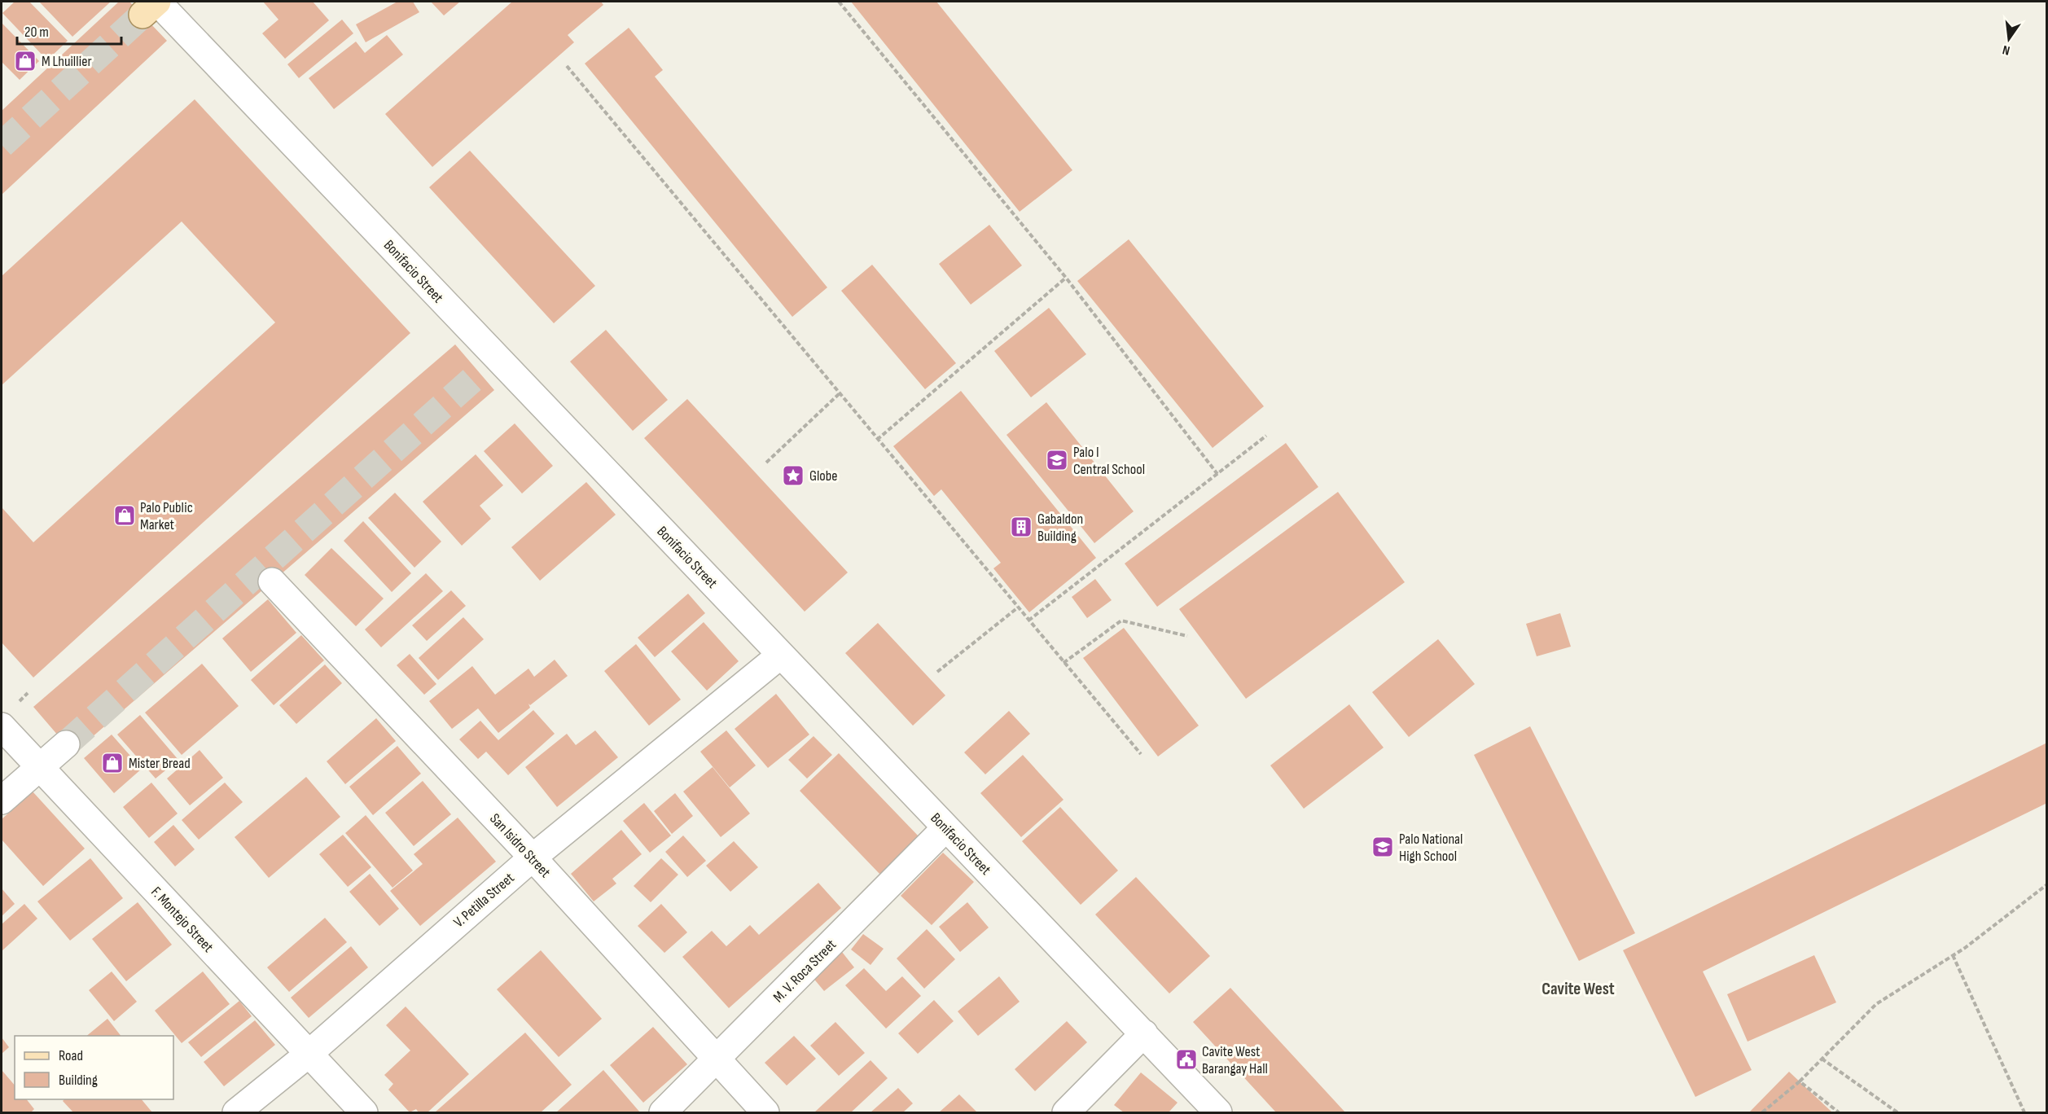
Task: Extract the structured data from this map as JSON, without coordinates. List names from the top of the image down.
{
  "streets": {
    "street": [
      "Bonifacio Street",
      "San Isidro Street",
      "V. Petilla Street",
      "F. Montejo Street",
      "M. V. Roca Street"
    ]
  },
  "crossings": [
    ["Bonifacio Street", "V. Petilla Street"],
    ["Bonifacio Street", "M. V. Roca Street"],
    ["San Isidro Street", "V. Petilla Street"],
    ["San Isidro Street", "M. V. Roca Street"],
    ["V. Petilla Street", "F. Montejo Street"]
  ],
  "districts": ["Cavite West"],
  "places": {
    "shop": ["M Lhuillier", "Palo Public Market", "Mister Bread"],
    "school or university": ["Palo I Central School", "Palo National High School"],
    "place": ["Globe"],
    "building": ["Gabaldon Building"],
    "public building": ["Cavite West Barangay Hall"]
  },
  "legend": ["Road", "Building"],
  "scale_bar": "20 m",
  "north": "bottom"
}
